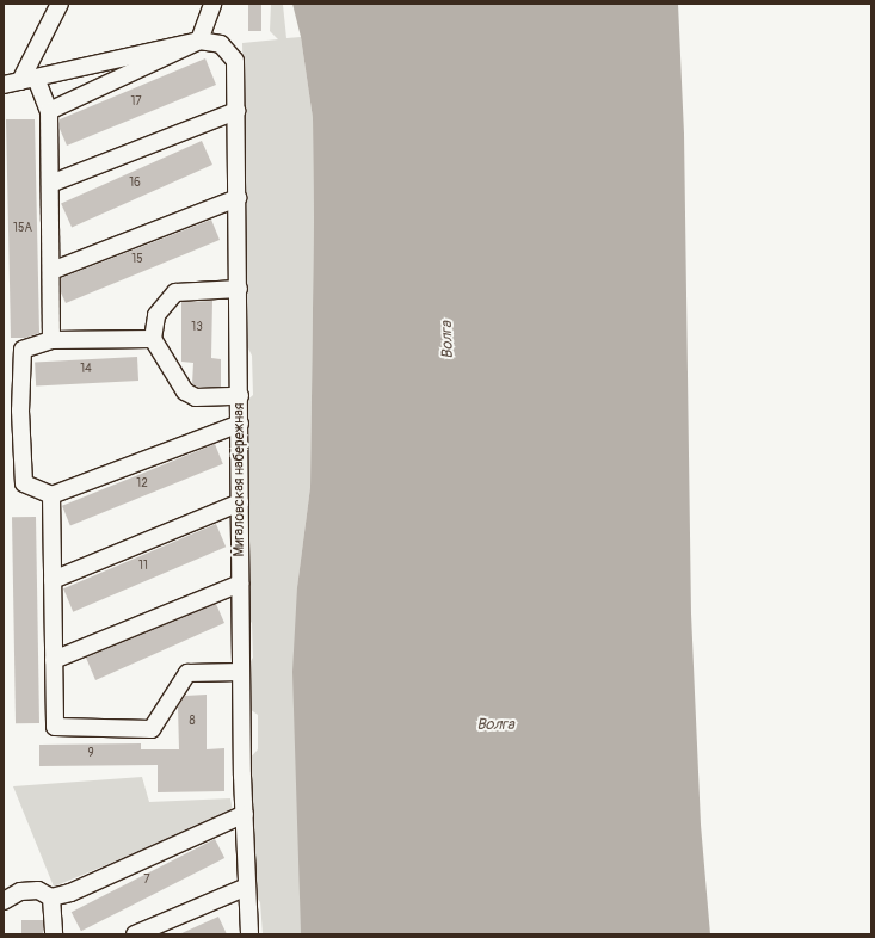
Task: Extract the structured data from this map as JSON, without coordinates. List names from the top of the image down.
{
  "streets": {
    "street": ["Мигаловская набережная"]
  },
  "water": ["Волга"],
  "house_numbers": [
    "17",
    "16",
    "15А",
    "15",
    "13",
    "14",
    "12",
    "11",
    "8",
    "9",
    "7"
  ]
}
